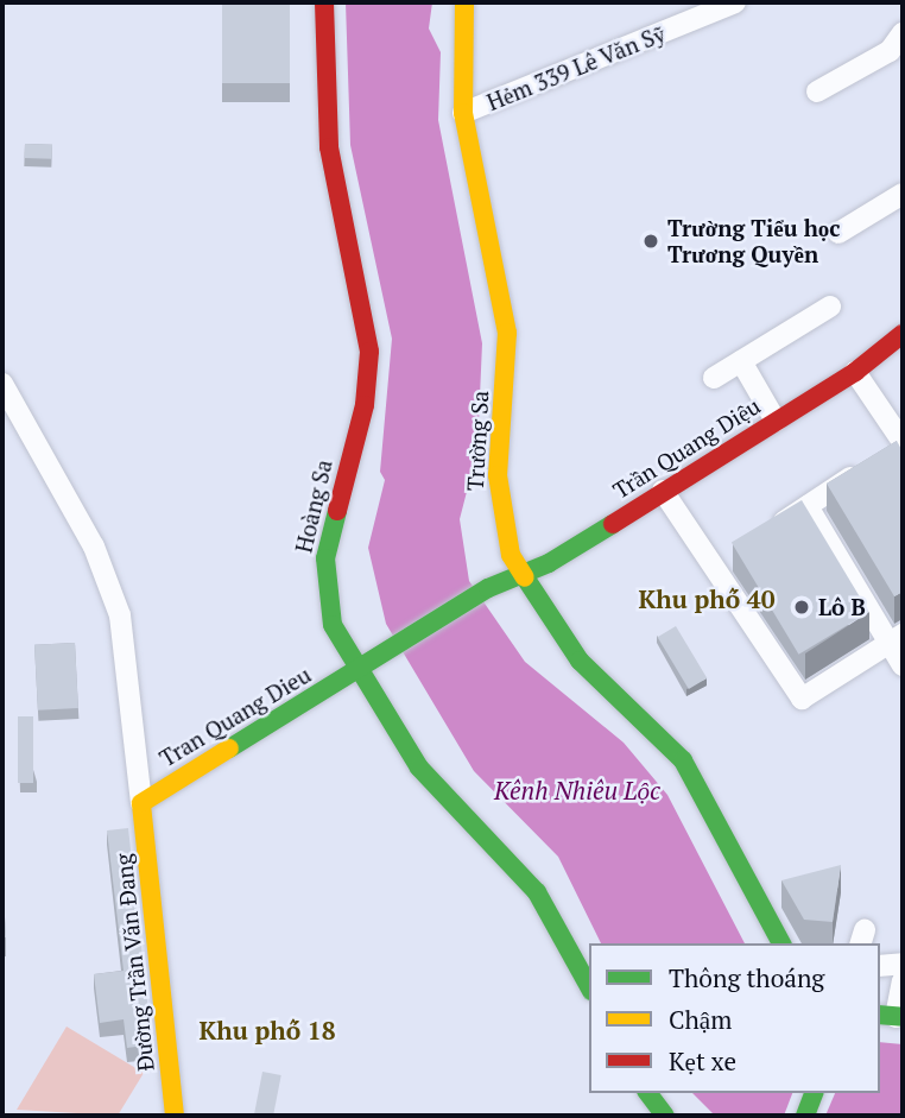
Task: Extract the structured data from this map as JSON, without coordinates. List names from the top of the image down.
{
  "streets": {
    "street": [
      "Hẻm 339 Lê Văn Sỹ",
      "Trường Sa",
      "Trần Quang Diệu",
      "Hoàng Sa",
      "Tran Quang Dieu",
      "Đường Trần Văn Đang"
    ]
  },
  "crossings": [
    ["Hẻm 339 Lê Văn Sỹ", "Trường Sa"],
    ["Trường Sa", "Trần Quang Diệu"],
    ["Trần Quang Diệu", "Hoàng Sa"],
    ["Trần Quang Diệu", "Tran Quang Dieu"],
    ["Hoàng Sa", "Tran Quang Dieu"],
    ["Tran Quang Dieu", "Đường Trần Văn Đang"]
  ],
  "districts": ["Khu phố 40", "Khu phố 18"],
  "water": ["Kênh Nhiêu Lộc"],
  "places": ["Trường Tiểu học Trương Quyền", "Lô B"],
  "legend": ["Thông thoáng", "Chậm", "Kẹt xe"]
}
